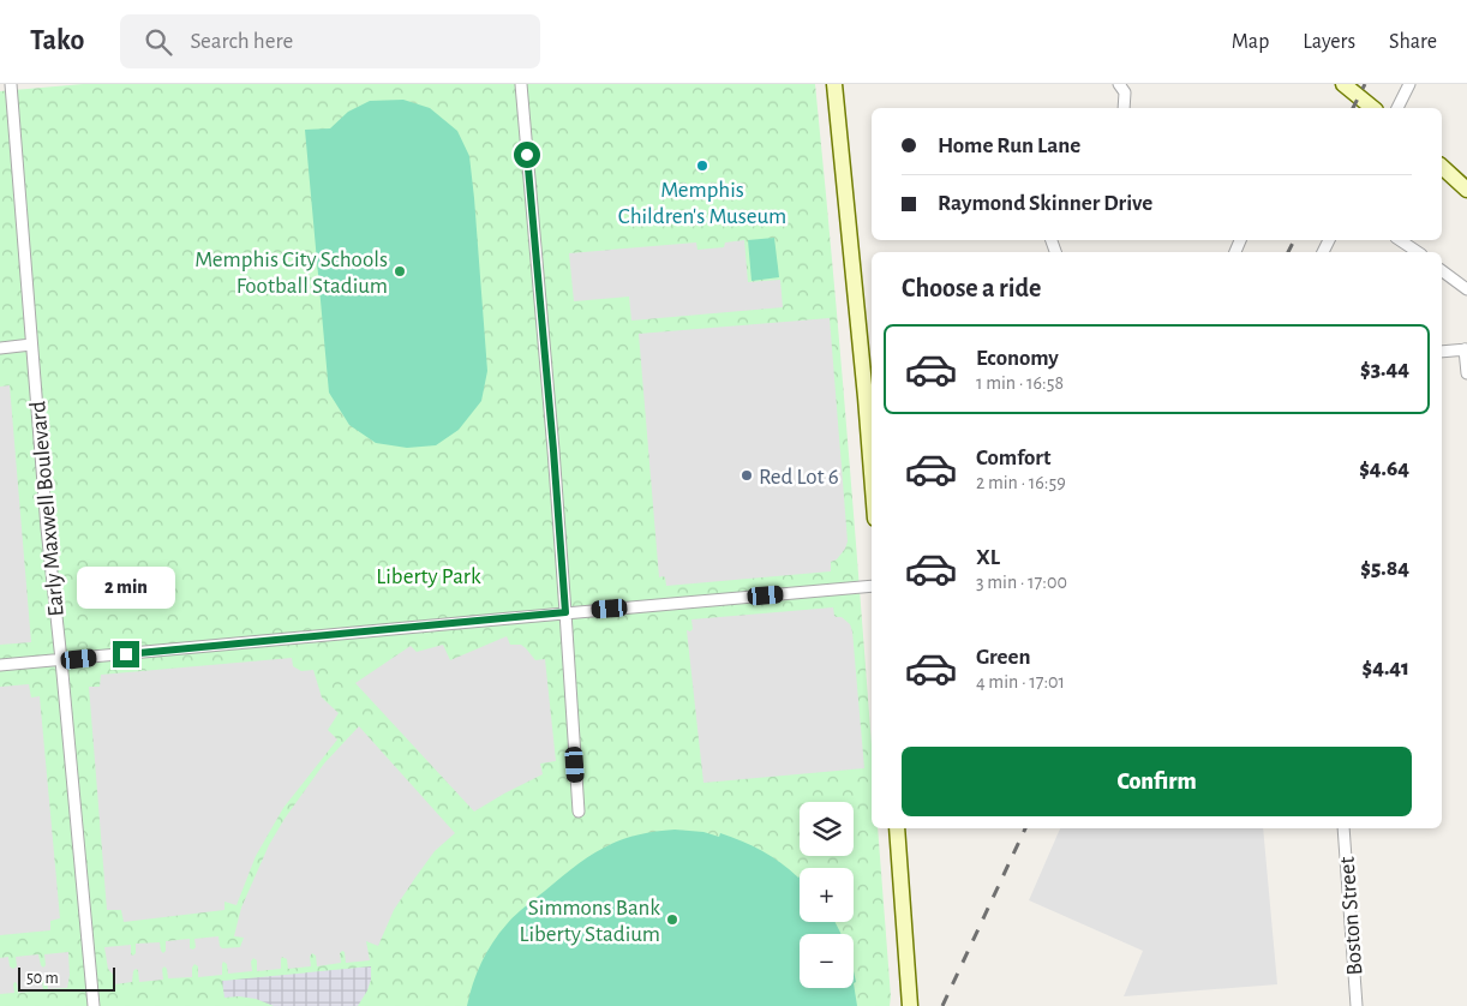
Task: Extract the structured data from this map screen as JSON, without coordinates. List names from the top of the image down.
{
  "streets": {
    "street": ["Early Maxwell Boulevard", "Boston Street"]
  },
  "parks": ["Liberty Park"],
  "places": [
    "Memphis Children's Museum",
    "Memphis City Schools Football Stadium",
    "Red Lot 6",
    "Simmons Bank Liberty Stadium"
  ],
  "scale_bar": "50 m",
  "page": {
    "header": "Tako",
    "search": "Search here",
    "nav": ["Map", "Layers", "Share"],
    "banner": ["Home Run Lane", "Raymond Skinner Drive"],
    "heading": "Choose a ride",
    "list": [
      {
        "name": "Economy",
        "note": "1 min · 16:58",
        "value": "$3.44"
      },
      {
        "name": "Comfort",
        "note": "2 min · 16:59",
        "value": "$4.64"
      },
      {
        "name": "XL",
        "note": "3 min · 17:00",
        "value": "$5.84"
      },
      {
        "name": "Green",
        "note": "4 min · 17:01",
        "value": "$4.41"
      }
    ],
    "bubble": "2 min",
    "buttons": "Confirm",
    "map_buttons": ["+", "−"],
    "scale": "50 m"
  }
}
